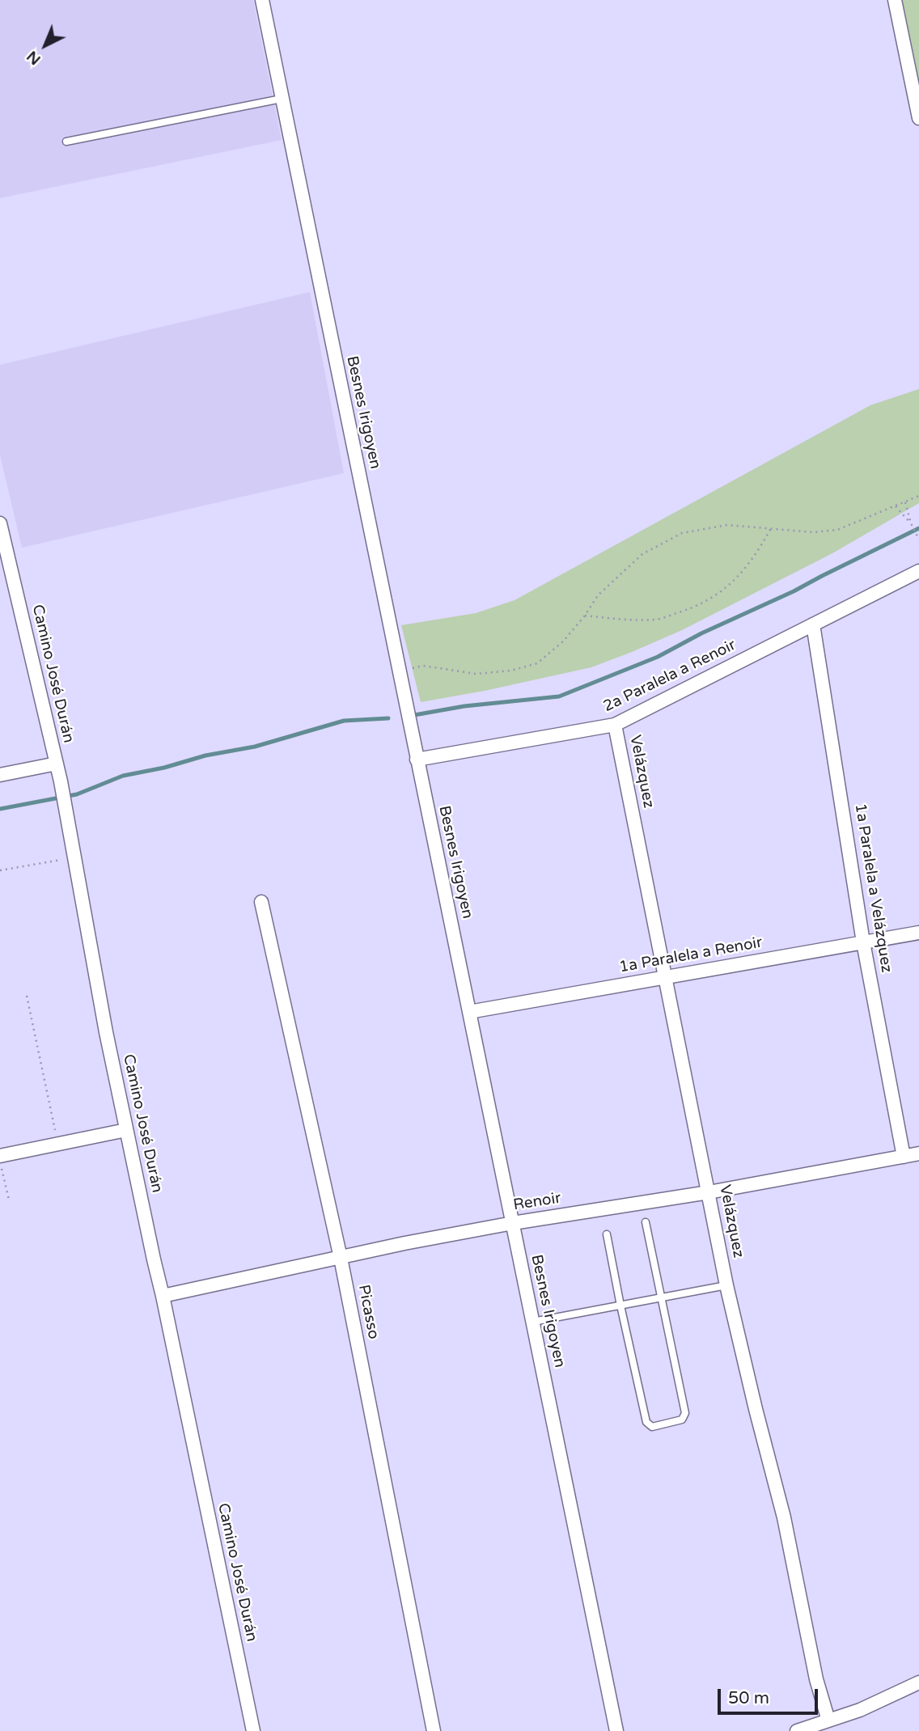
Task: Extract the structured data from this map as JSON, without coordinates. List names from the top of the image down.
{
  "streets": {
    "street": [
      "Besnes Irigoyen",
      "Camino José Durán",
      "2a Paralela a Renoir",
      "Velázquez",
      "1a Paralela a Velázquez",
      "1a Paralela a Renoir",
      "Renoir",
      "Picasso"
    ]
  },
  "crossings": [
    ["Besnes Irigoyen", "2a Paralela a Renoir"],
    ["Besnes Irigoyen", "1a Paralela a Renoir"],
    ["Besnes Irigoyen", "Renoir"],
    ["Camino José Durán", "Renoir"],
    ["2a Paralela a Renoir", "Velázquez"],
    ["2a Paralela a Renoir", "1a Paralela a Velázquez"],
    ["Velázquez", "1a Paralela a Renoir"],
    ["Velázquez", "Renoir"],
    ["1a Paralela a Velázquez", "1a Paralela a Renoir"],
    ["1a Paralela a Velázquez", "Renoir"],
    ["Renoir", "Picasso"]
  ],
  "scale_bar": "50 m",
  "north": "bottom left"
}
